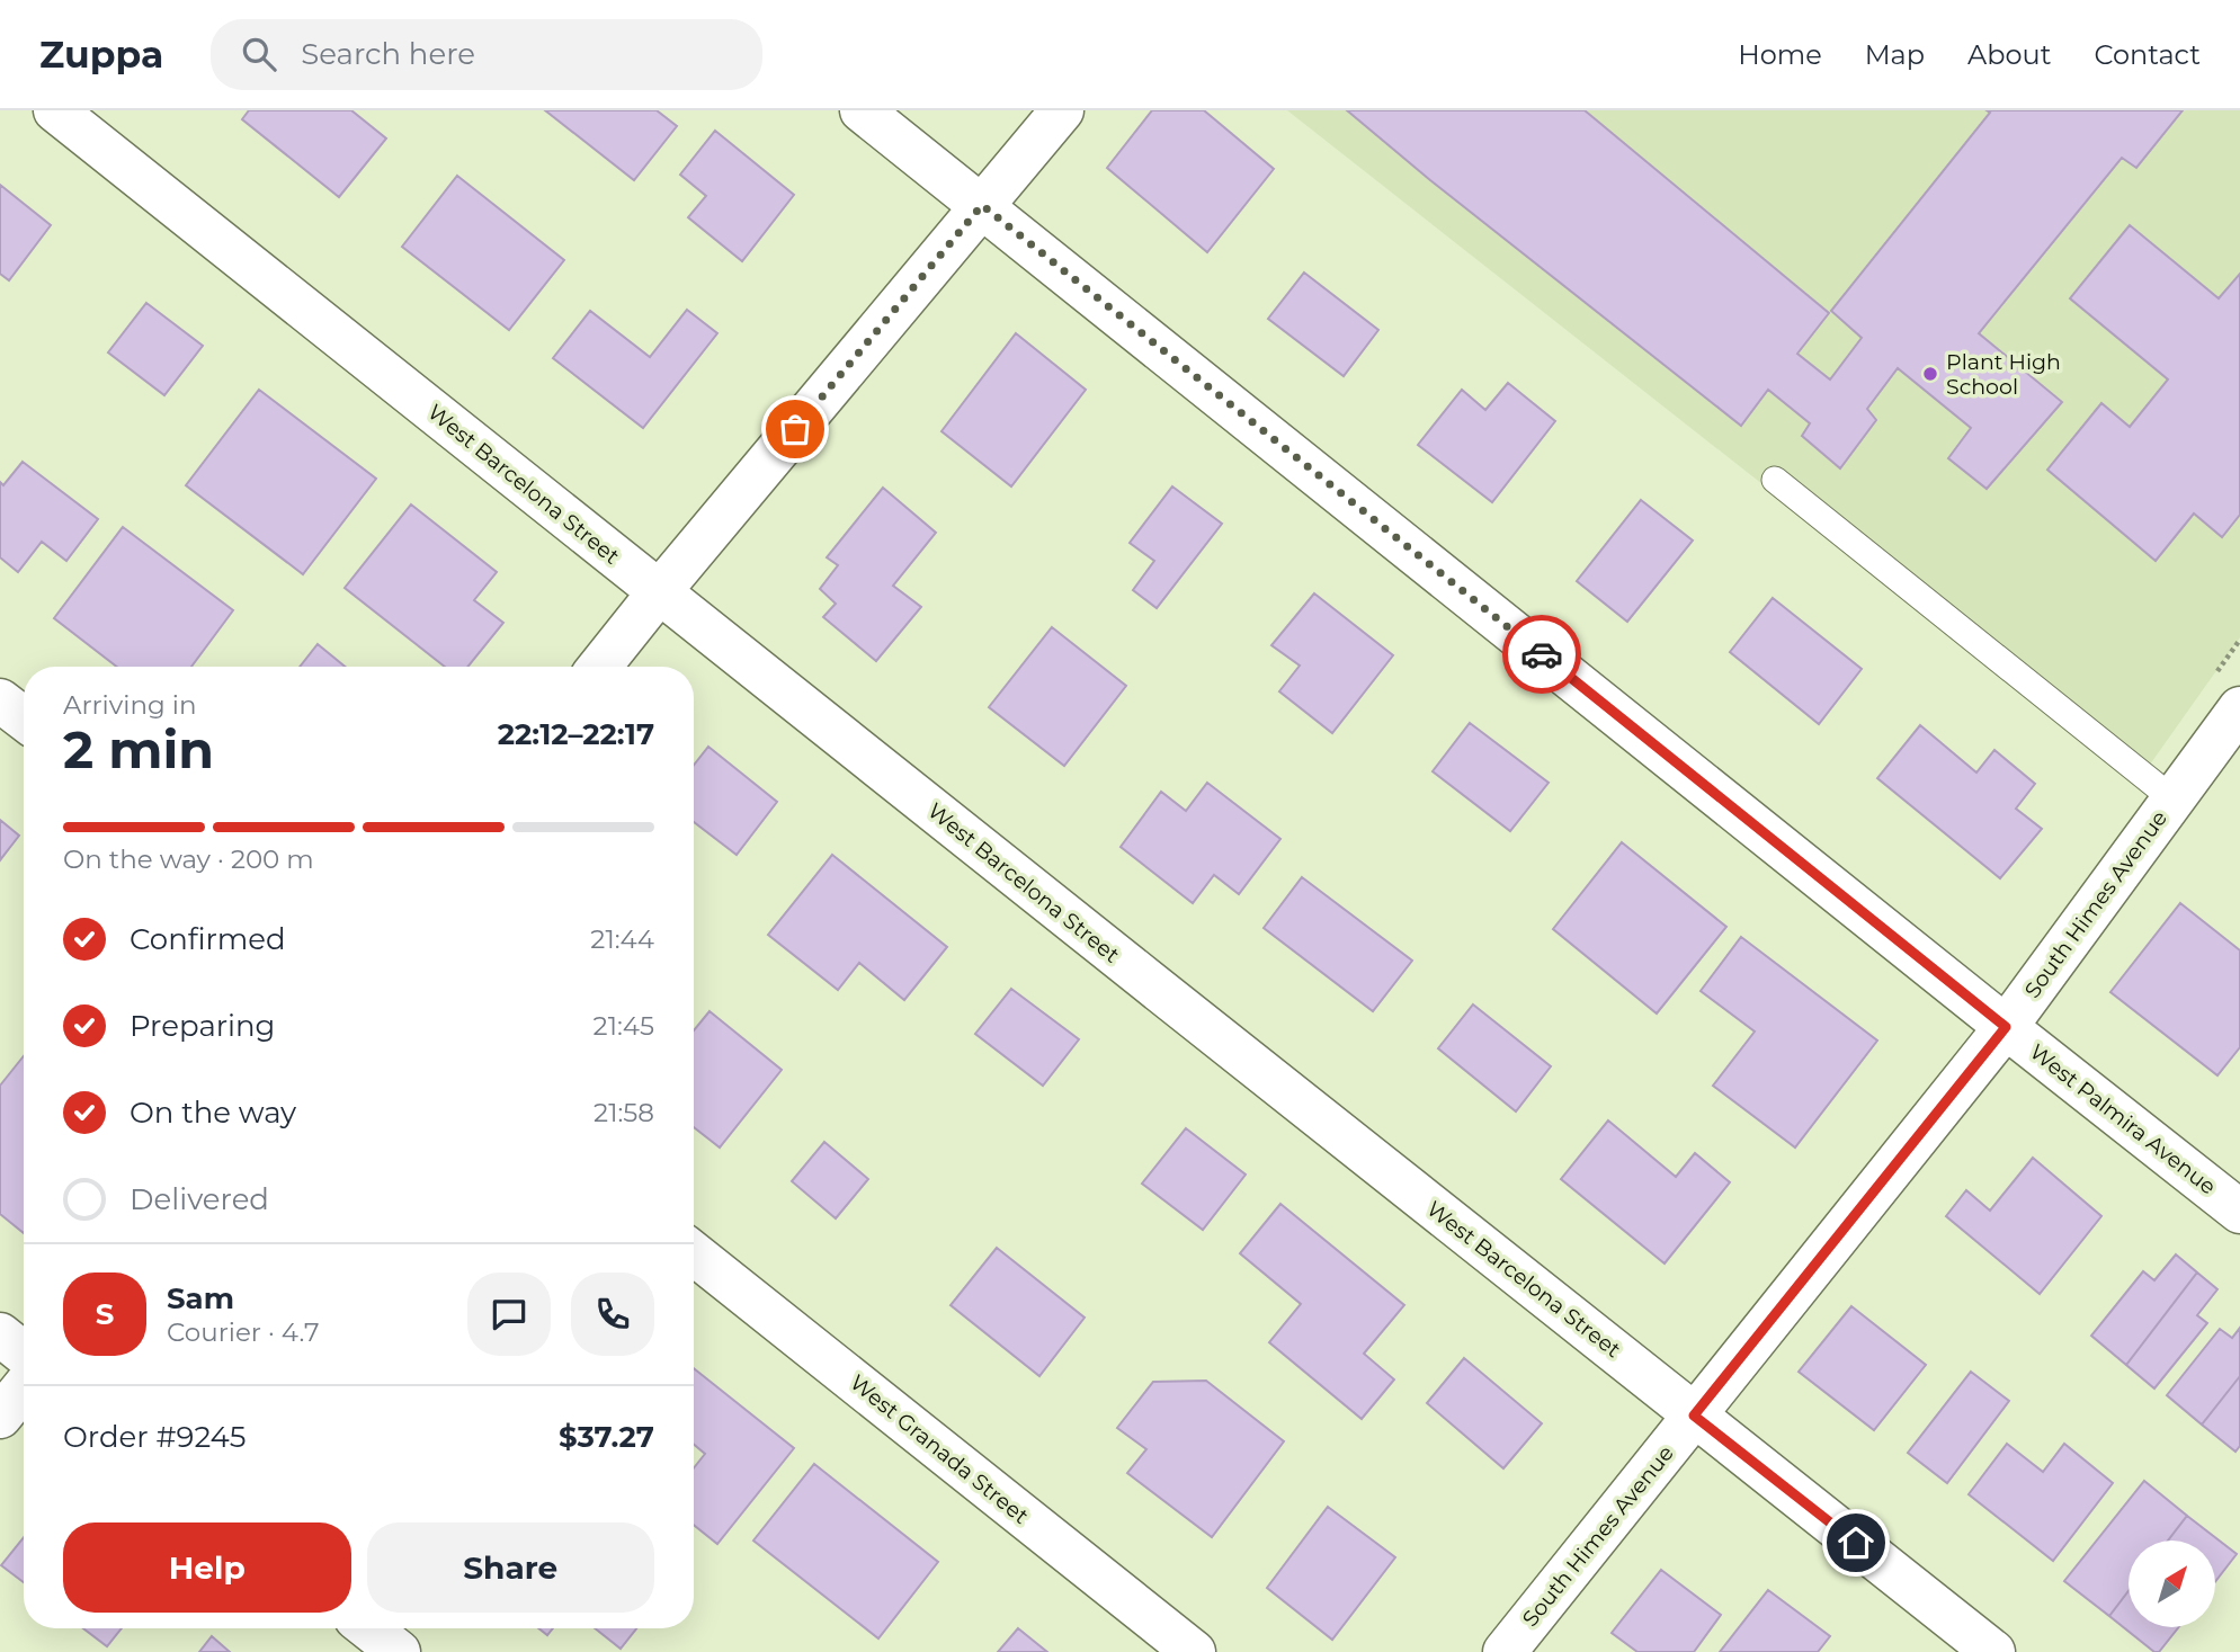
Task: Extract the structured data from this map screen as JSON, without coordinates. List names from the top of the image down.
{
  "streets": {
    "street": [
      "West Barcelona Street",
      "South Himes Avenue",
      "West Palmira Avenue",
      "West Granada Street"
    ]
  },
  "crossings": [
    ["West Barcelona Street", "South Himes Avenue"],
    ["South Himes Avenue", "West Palmira Avenue"]
  ],
  "places": ["Plant High School"],
  "north": "top right",
  "page": {
    "header": "Zuppa",
    "search": "Search here",
    "nav": [
      "Home",
      "Map",
      "About",
      "Contact"
    ],
    "heading": ["2 min", "Arriving in", "22:12–22:17"],
    "panel": [
      "Sam",
      "Courier · 4.7",
      "Order #9245",
      "$37.27"
    ],
    "bar": "On the way · 200 m",
    "list": [
      ["Confirmed", "21:44"],
      ["Preparing", "21:45"],
      ["On the way", "21:58"],
      "Delivered"
    ],
    "round": "S",
    "buttons": ["Help", "Share"]
  }
}
